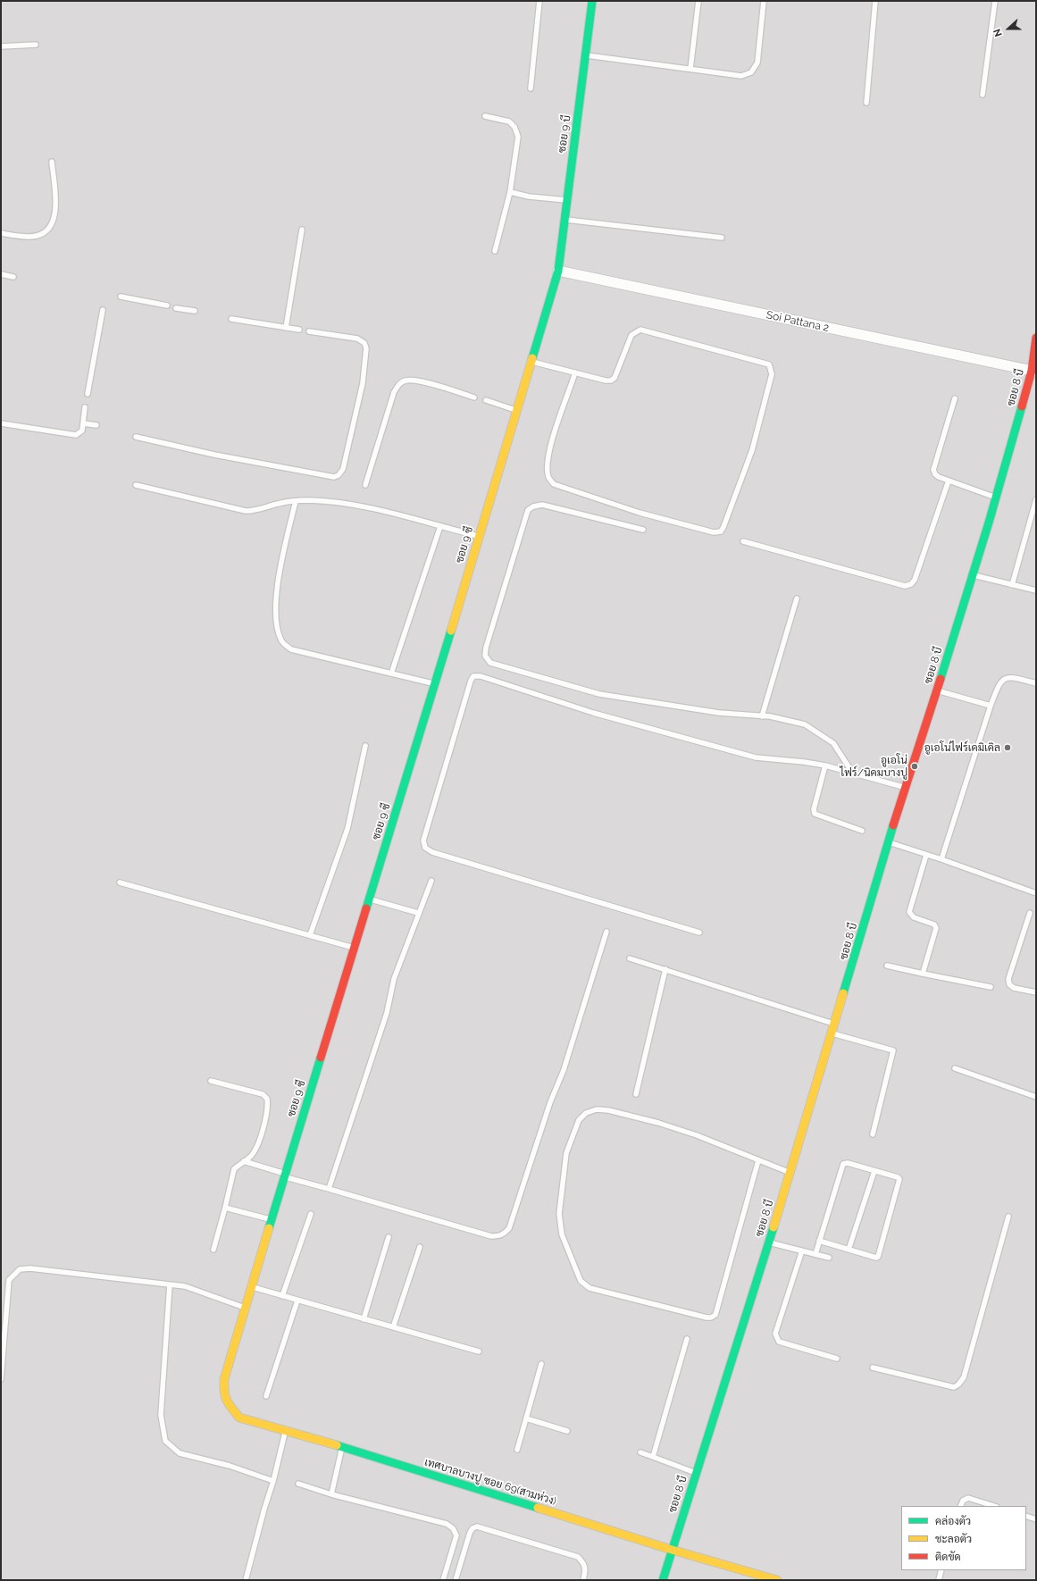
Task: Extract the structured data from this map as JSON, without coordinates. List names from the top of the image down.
{
  "streets": {
    "street": [
      "ซอย 9 บี",
      "Soi Pattana 2",
      "ซอย 8 บี",
      "ซอย 9 ซี",
      "เทศบาลบางปู ซอย 69(สามห่วง)"
    ]
  },
  "crossings": [
    ["ซอย 9 บี", "Soi Pattana 2"],
    ["ซอย 9 บี", "ซอย 9 ซี"],
    ["Soi Pattana 2", "ซอย 8 บี"],
    ["Soi Pattana 2", "ซอย 9 ซี"],
    ["ซอย 8 บี", "เทศบาลบางปู ซอย 69(สามห่วง)"],
    ["ซอย 9 ซี", "เทศบาลบางปู ซอย 69(สามห่วง)"]
  ],
  "places": ["อูเอโน่ไฟร์เคมิเคิล", "อูเอโน่ ไฟร์/นิคมบางปู"],
  "legend": ["คล่องตัว", "ชะลอตัว", "ติดขัด"],
  "north": "left"
}
